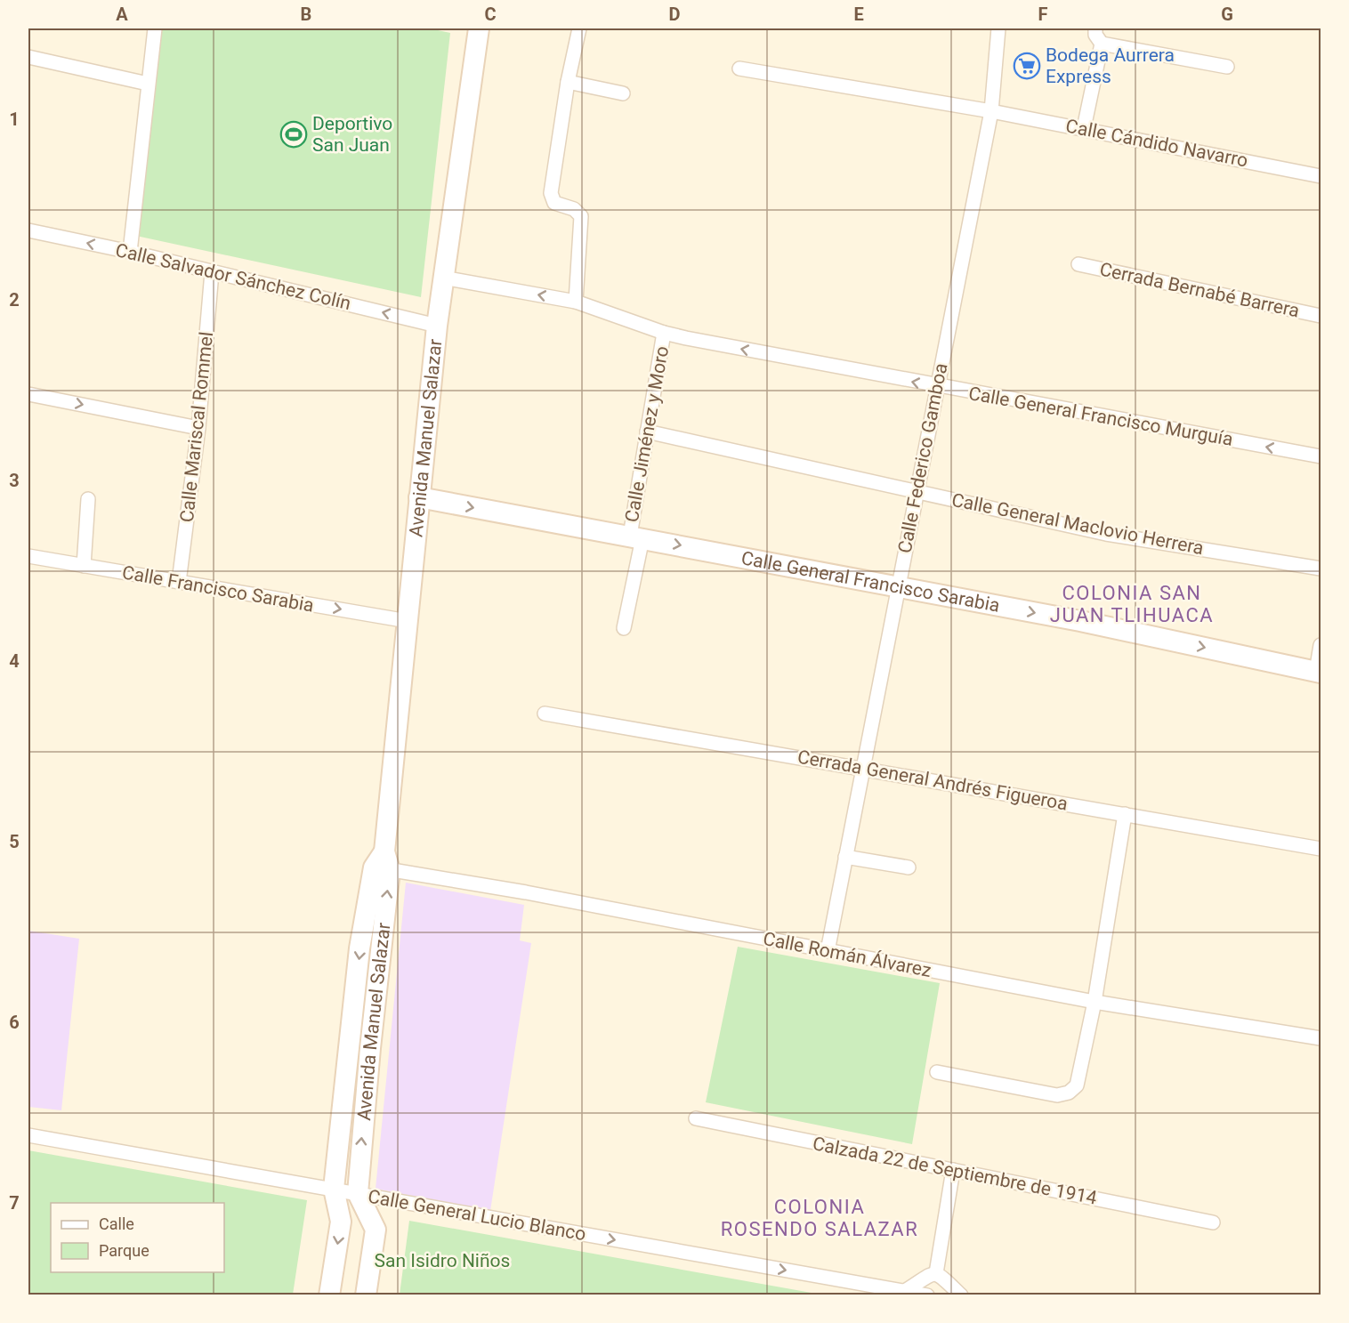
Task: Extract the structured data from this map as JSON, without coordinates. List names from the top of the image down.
{
  "streets": {
    "street": [
      "Calle Cándido Navarro",
      "Calle Salvador Sánchez Colín",
      "Cerrada Bernabé Barrera",
      "Calle General Francisco Murguía",
      "Calle Mariscal Rommel",
      "Calle Jiménez y Moro",
      "Avenida Manuel Salazar",
      "Calle Federico Gamboa",
      "Calle General Maclovio Herrera",
      "Calle General Francisco Sarabia",
      "Calle Francisco Sarabia",
      "Cerrada General Andrés Figueroa",
      "Calle Román Álvarez",
      "Calzada 22 de Septiembre de 1914",
      "Calle General Lucio Blanco"
    ]
  },
  "crossings": [
    ["Calle Cándido Navarro", "Calle Federico Gamboa"],
    ["Calle Salvador Sánchez Colín", "Calle Mariscal Rommel"],
    ["Calle Salvador Sánchez Colín", "Avenida Manuel Salazar"],
    ["Calle General Francisco Murguía", "Calle Jiménez y Moro"],
    ["Calle General Francisco Murguía", "Avenida Manuel Salazar"],
    ["Calle General Francisco Murguía", "Calle Federico Gamboa"],
    ["Calle Mariscal Rommel", "Calle Francisco Sarabia"],
    ["Calle Jiménez y Moro", "Calle General Maclovio Herrera"],
    ["Calle Jiménez y Moro", "Calle General Francisco Sarabia"],
    ["Avenida Manuel Salazar", "Calle General Francisco Sarabia"],
    ["Avenida Manuel Salazar", "Calle Francisco Sarabia"],
    ["Avenida Manuel Salazar", "Calle Román Álvarez"],
    ["Avenida Manuel Salazar", "Calle General Lucio Blanco"],
    ["Calle Federico Gamboa", "Calle General Maclovio Herrera"],
    ["Calle Federico Gamboa", "Calle General Francisco Sarabia"],
    ["Calle Federico Gamboa", "Cerrada General Andrés Figueroa"],
    ["Calle Federico Gamboa", "Calle Román Álvarez"]
  ],
  "one_way": [
    "Calle Salvador Sánchez Colín",
    "Calle General Francisco Murguía",
    "Calle General Francisco Sarabia",
    "Calle Francisco Sarabia",
    "Calle General Lucio Blanco"
  ],
  "districts": ["COLONIA SAN JUAN TLIHUACA", "COLONIA ROSENDO SALAZAR"],
  "parks": ["San Isidro Niños"],
  "places": {
    "supermarket": ["Bodega Aurrera Express"],
    "sports": ["Deportivo San Juan"]
  },
  "legend": ["Calle", "Parque"],
  "grid": {
    "columns": [
      "A",
      "B",
      "C",
      "D",
      "E",
      "F",
      "G"
    ],
    "rows": [
      "1",
      "2",
      "3",
      "4",
      "5",
      "6",
      "7"
    ]
  }
}
